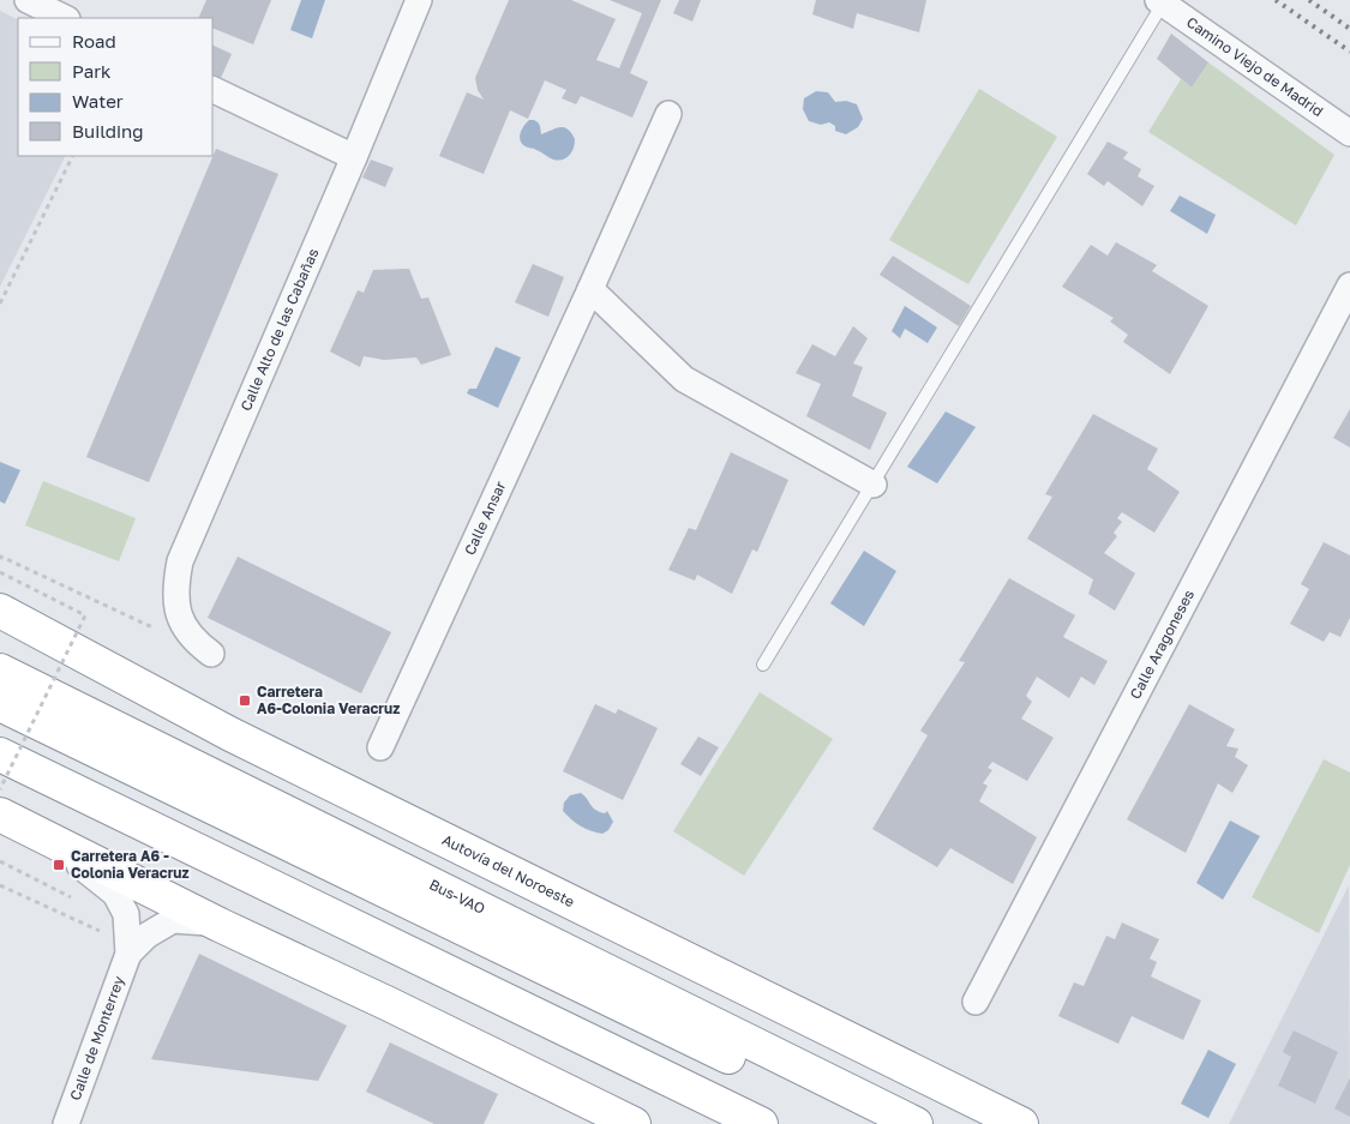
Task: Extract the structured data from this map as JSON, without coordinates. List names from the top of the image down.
{
  "streets": {
    "highway": ["Autovía del Noroeste", "Bus-VAO"],
    "street": [
      "Camino Viejo de Madrid",
      "Calle Alto de las Cabañas",
      "Calle Ansar",
      "Calle Aragoneses",
      "Calle de Monterrey"
    ]
  },
  "places": {
    "transit": ["Carretera A6-Colonia Veracruz", "Carretera A6 - Colonia Veracruz"]
  },
  "legend": [
    "Road",
    "Park",
    "Water",
    "Building"
  ]
}
